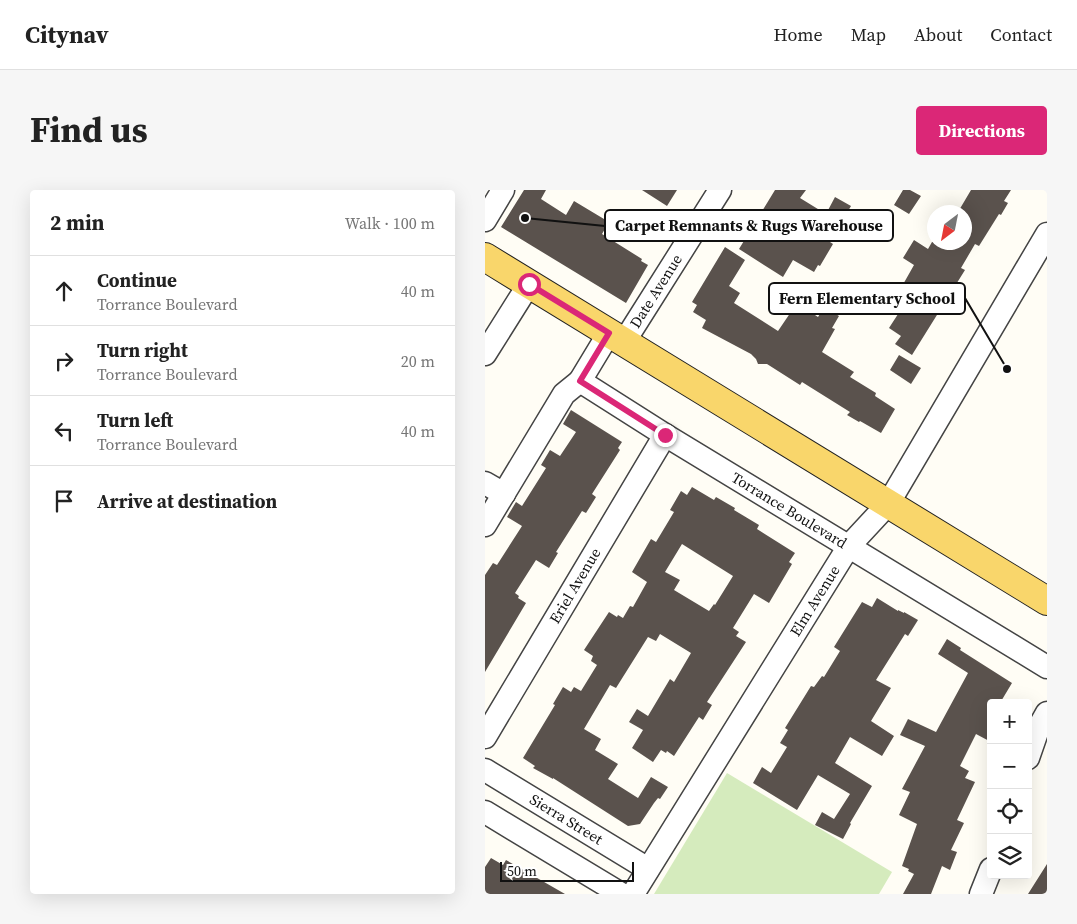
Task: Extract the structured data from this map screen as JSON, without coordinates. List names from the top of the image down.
{
  "streets": {
    "street": [
      "Date Avenue",
      "Torrance Boulevard",
      "Eriel Avenue",
      "Elm Avenue",
      "Sierra Street"
    ]
  },
  "crossings": [
    ["Torrance Boulevard", "Eriel Avenue"],
    ["Torrance Boulevard", "Elm Avenue"],
    ["Elm Avenue", "Sierra Street"]
  ],
  "places": ["Carpet Remnants & Rugs Warehouse", "Fern Elementary School"],
  "scale_bar": "50 m",
  "north": "bottom left",
  "page": {
    "header": "Citynav",
    "nav": [
      "Home",
      "Map",
      "About",
      "Contact"
    ],
    "title": "Find us",
    "buttons": "Directions",
    "heading": ["2 min", "Walk · 100 m"],
    "list": [
      ["Continue", "Torrance Boulevard", "40 m"],
      ["Turn right", "Torrance Boulevard", "20 m"],
      ["Turn left", "Torrance Boulevard", "40 m"],
      "Arrive at destination"
    ],
    "map_buttons": ["+", "−"],
    "scale": "50 m"
  }
}
